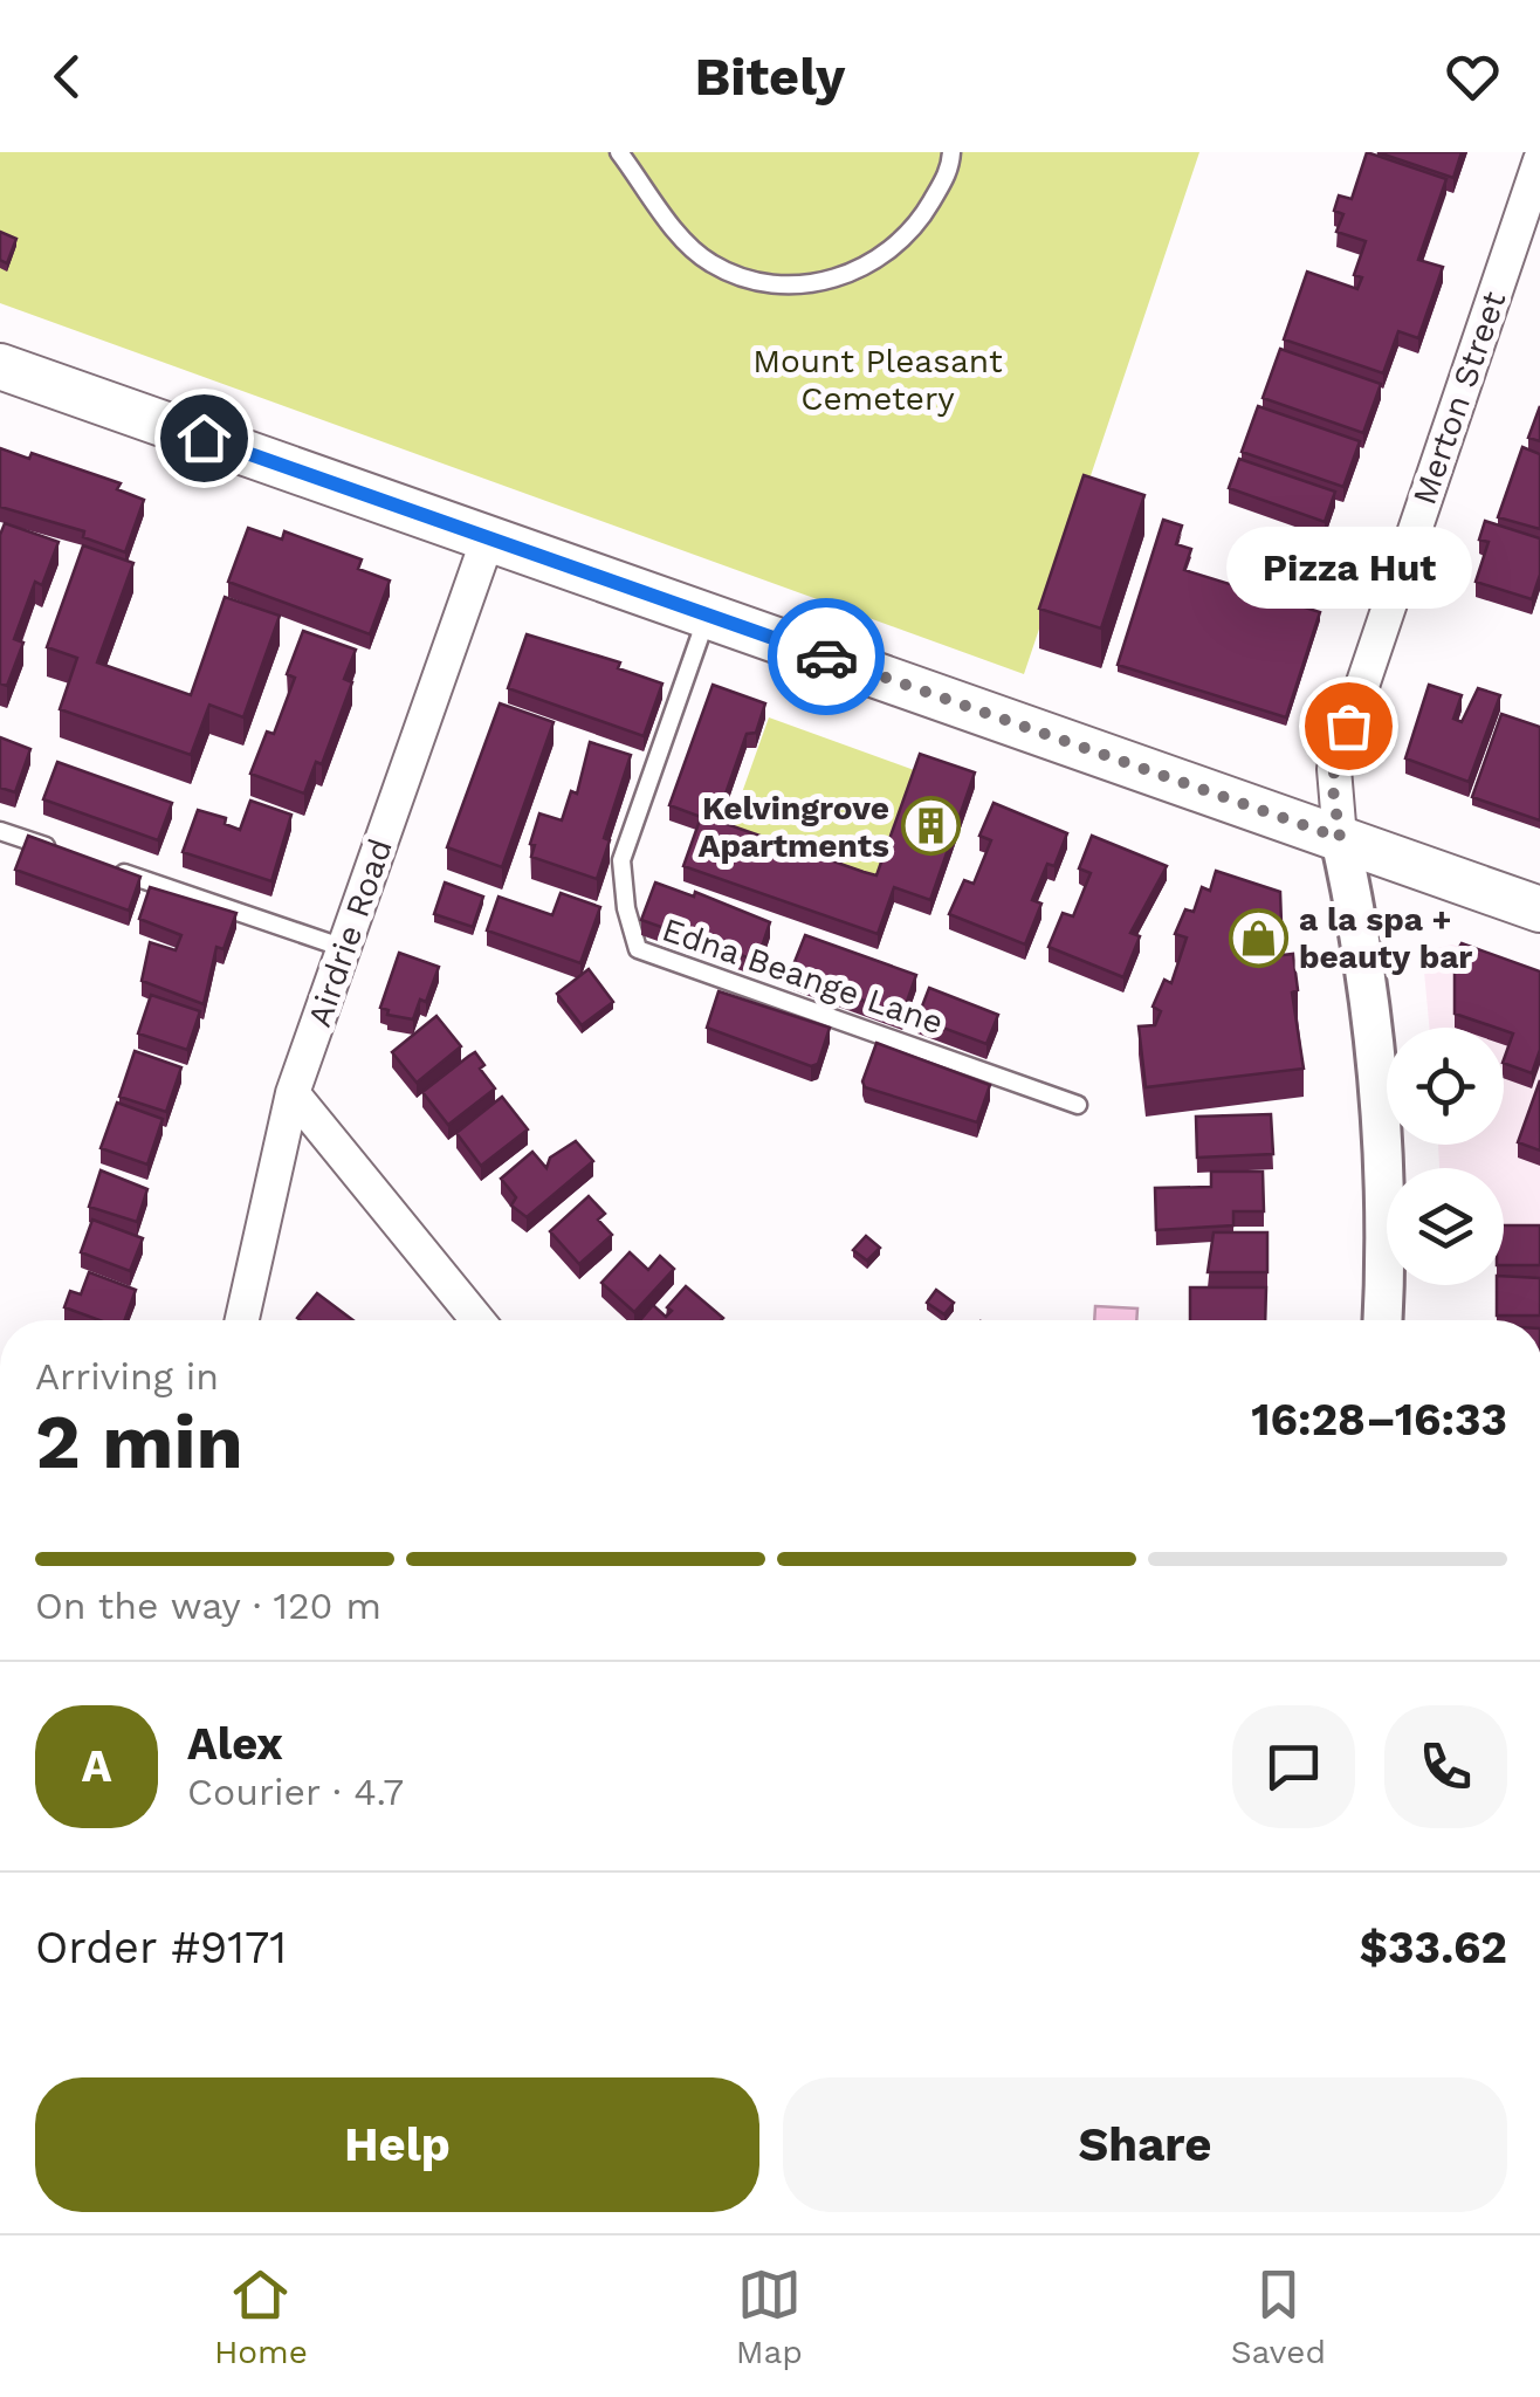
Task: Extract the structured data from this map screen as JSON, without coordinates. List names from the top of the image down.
{
  "streets": {
    "street": ["Merton Street", "Airdrie Road"],
    "lane": ["Edna Beange Lane"]
  },
  "parks": ["Mount Pleasant Cemetery"],
  "places": {
    "other": ["Pizza Hut"],
    "building": ["Kelvingrove Apartments"],
    "shop": ["a la spa + beauty bar"]
  },
  "page": {
    "header": "Bitely",
    "bubble": "Pizza Hut",
    "heading": ["2 min", "Arriving in", "16:28–16:33"],
    "panel": [
      "Alex",
      "Courier · 4.7",
      "Order #9171",
      "$33.62"
    ],
    "bar": "On the way · 120 m",
    "round": "A",
    "buttons": ["Help", "Share"],
    "tabs": ["Home", "Map", "Saved"]
  }
}
